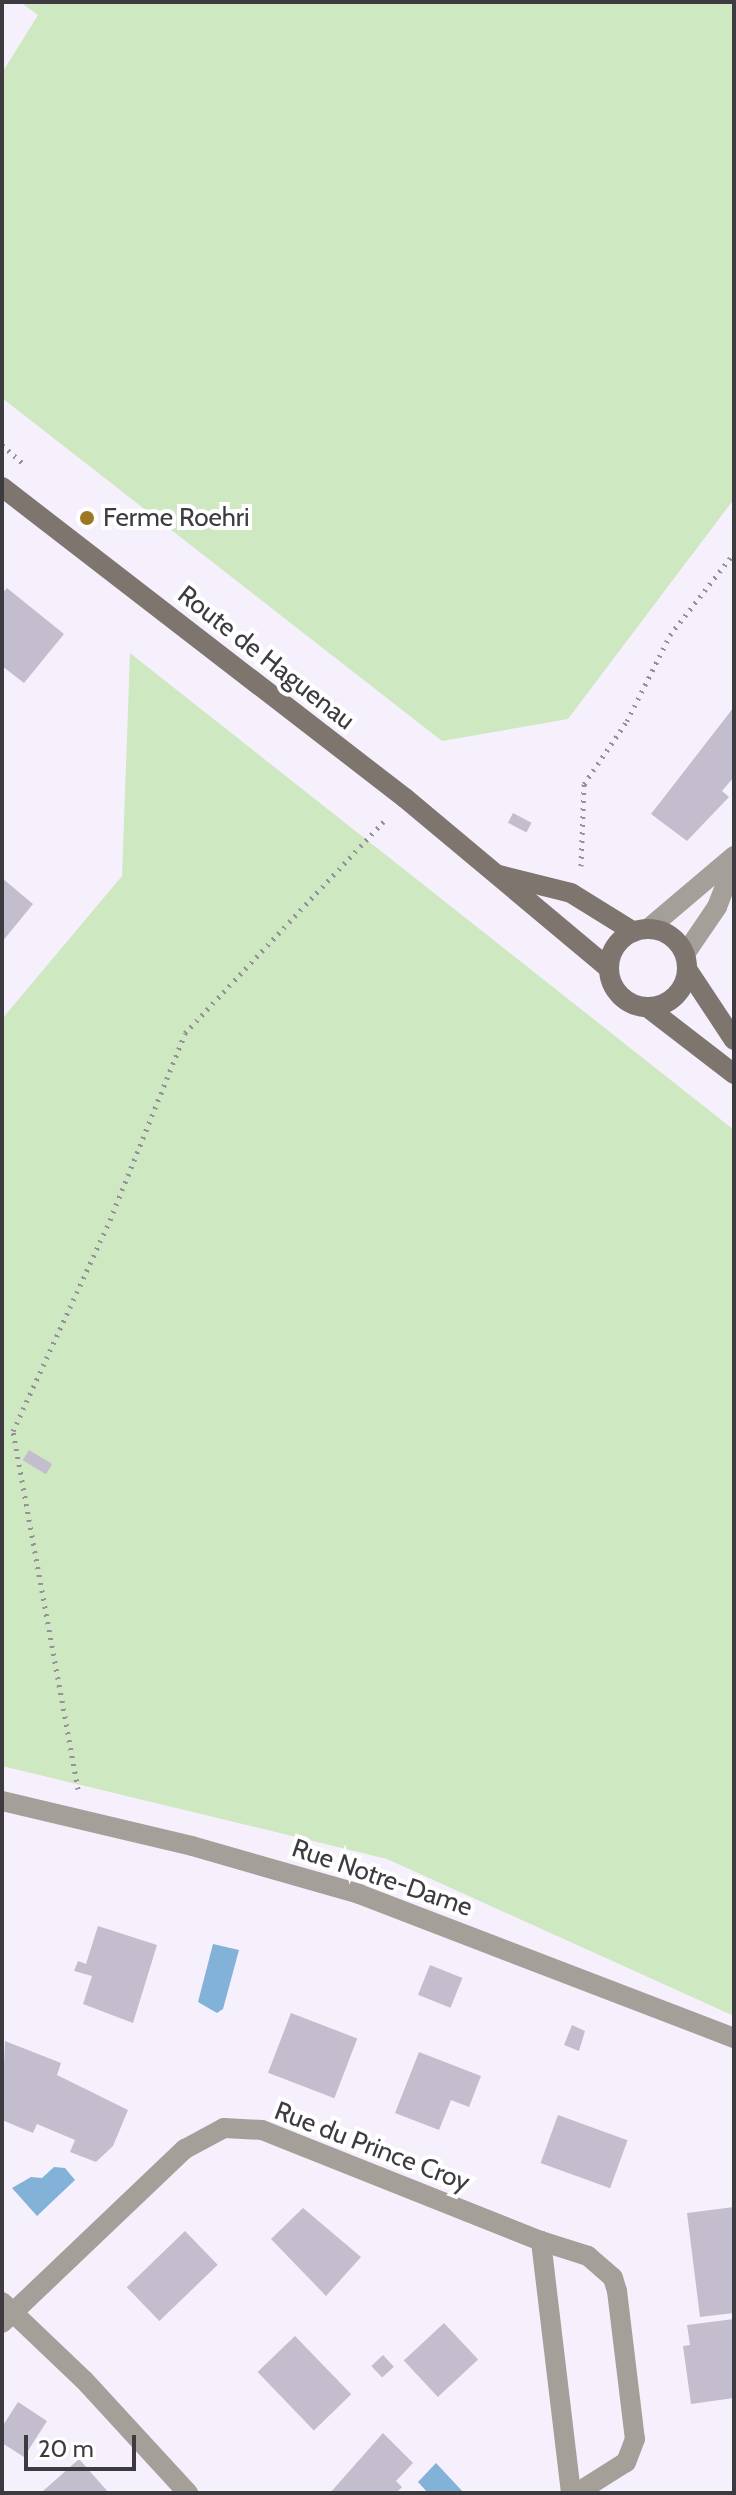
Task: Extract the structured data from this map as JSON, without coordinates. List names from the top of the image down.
{
  "streets": {
    "street": ["Route de Haguenau", "Rue Notre-Dame", "Rue du Prince Croy"]
  },
  "places": ["Ferme Roehri"],
  "scale_bar": "20 m"
}
